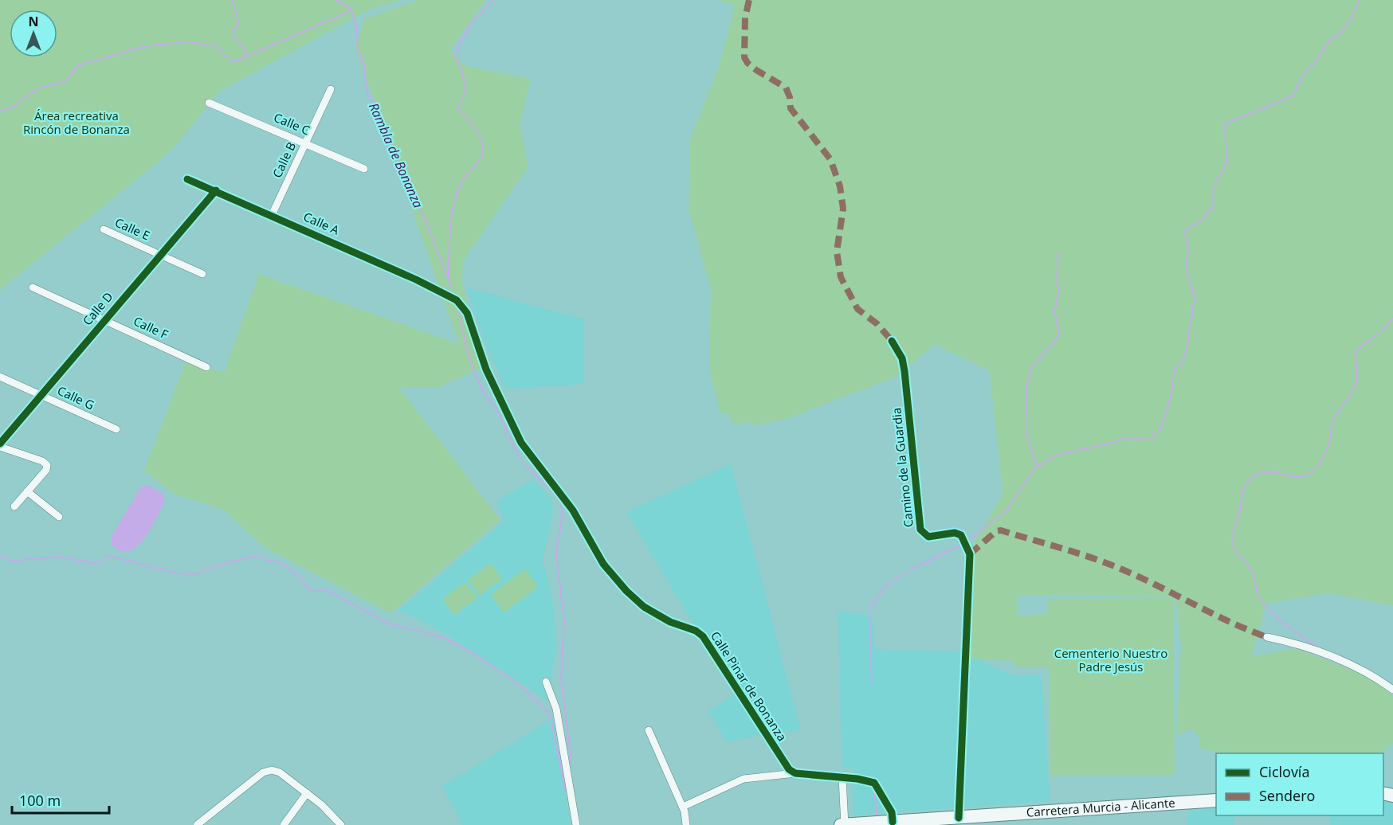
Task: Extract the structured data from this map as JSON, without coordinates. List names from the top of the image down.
{
  "streets": {
    "highway": ["Carretera Murcia - Alicante"],
    "street": [
      "Calle C",
      "Calle B",
      "Calle A",
      "Calle E",
      "Calle D",
      "Calle F",
      "Calle G",
      "Camino de la Guardia",
      "Calle Pinar de Bonanza"
    ]
  },
  "crossings": [
    ["Calle C", "Calle B"],
    ["Calle B", "Calle A"],
    ["Calle A", "Calle D"],
    ["Calle A", "Calle Pinar de Bonanza"],
    ["Calle E", "Calle D"],
    ["Calle D", "Calle F"],
    ["Calle D", "Calle G"],
    ["Camino de la Guardia", "Carretera Murcia - Alicante"]
  ],
  "water": ["Rambla de Bonanza"],
  "parks": ["Área recreativa Rincón de Bonanza", "Cementerio Nuestro Padre Jesús"],
  "legend": ["Ciclovía", "Sendero"],
  "scale_bar": "100 m",
  "north": "top"
}
